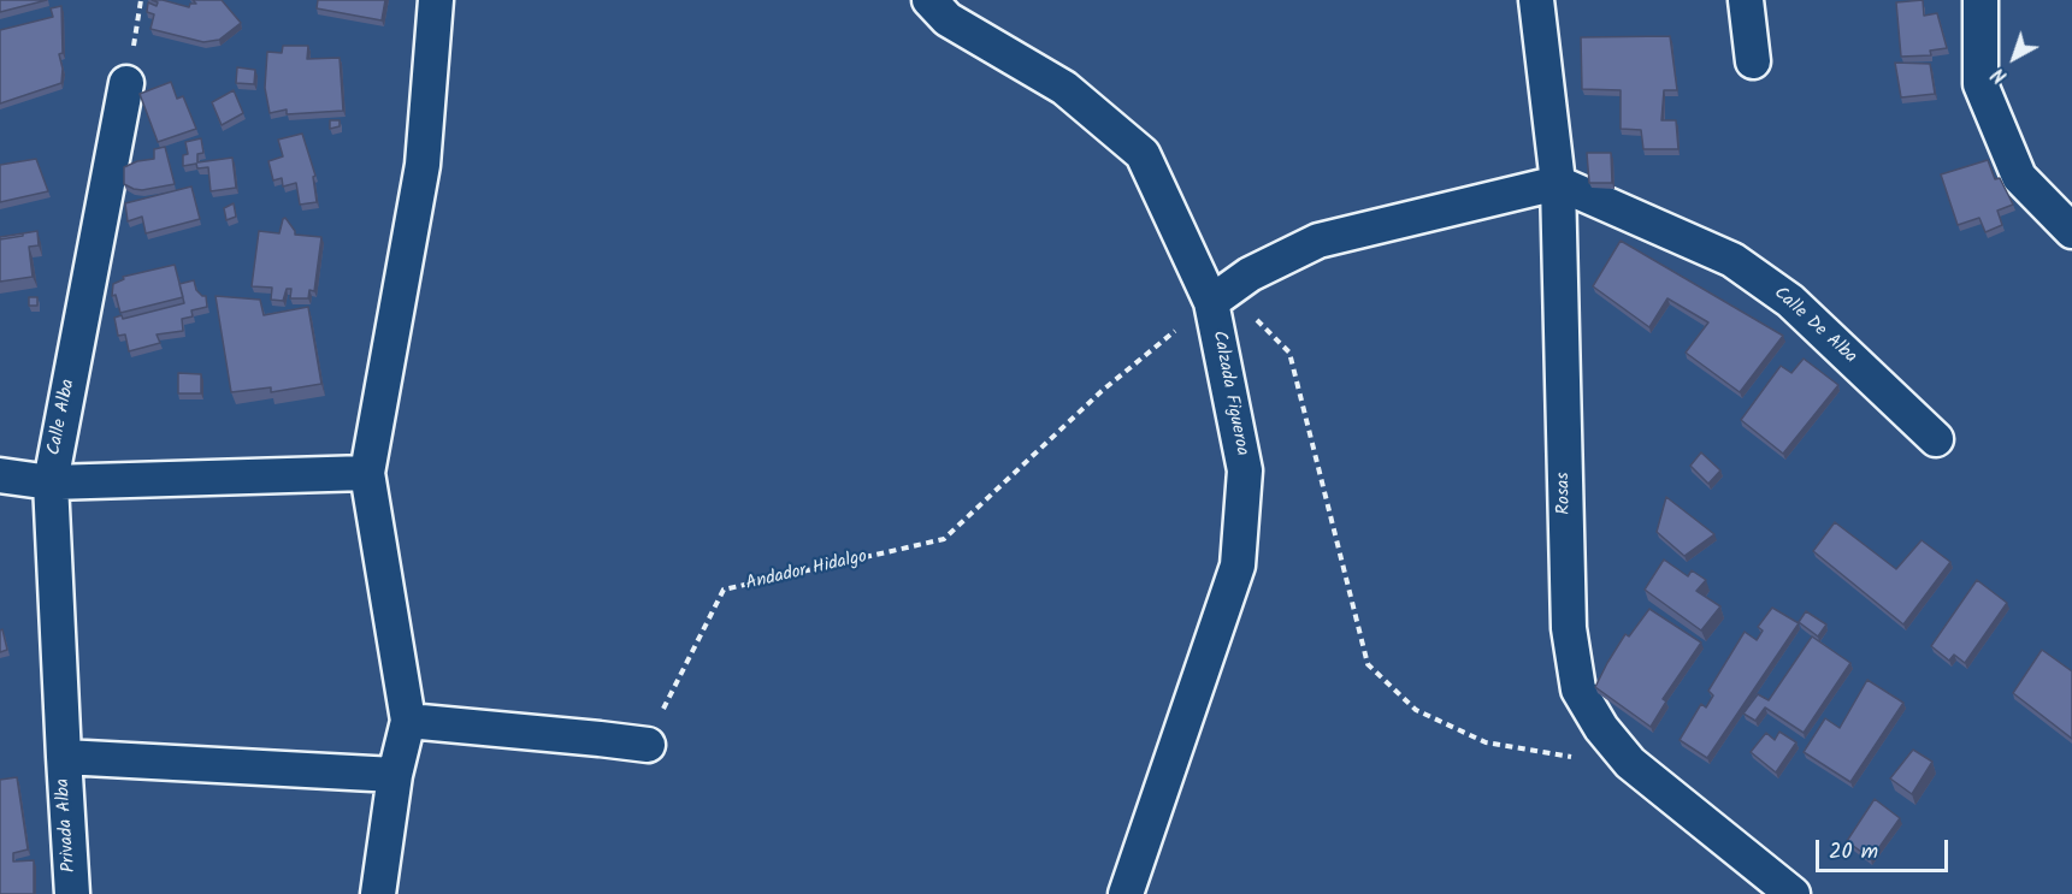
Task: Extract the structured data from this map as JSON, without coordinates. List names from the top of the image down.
{
  "streets": {
    "street": [
      "Calle De Alba",
      "Calzada Figueroa",
      "Calle Alba",
      "Rosas",
      "Privada Alba"
    ],
    "path": ["Andador Hidalgo"]
  },
  "crossings": [
    ["Calle De Alba", "Rosas"],
    ["Calzada Figueroa", "Andador Hidalgo"],
    ["Calle Alba", "Privada Alba"]
  ],
  "scale_bar": "20 m",
  "north": "bottom left"
}
